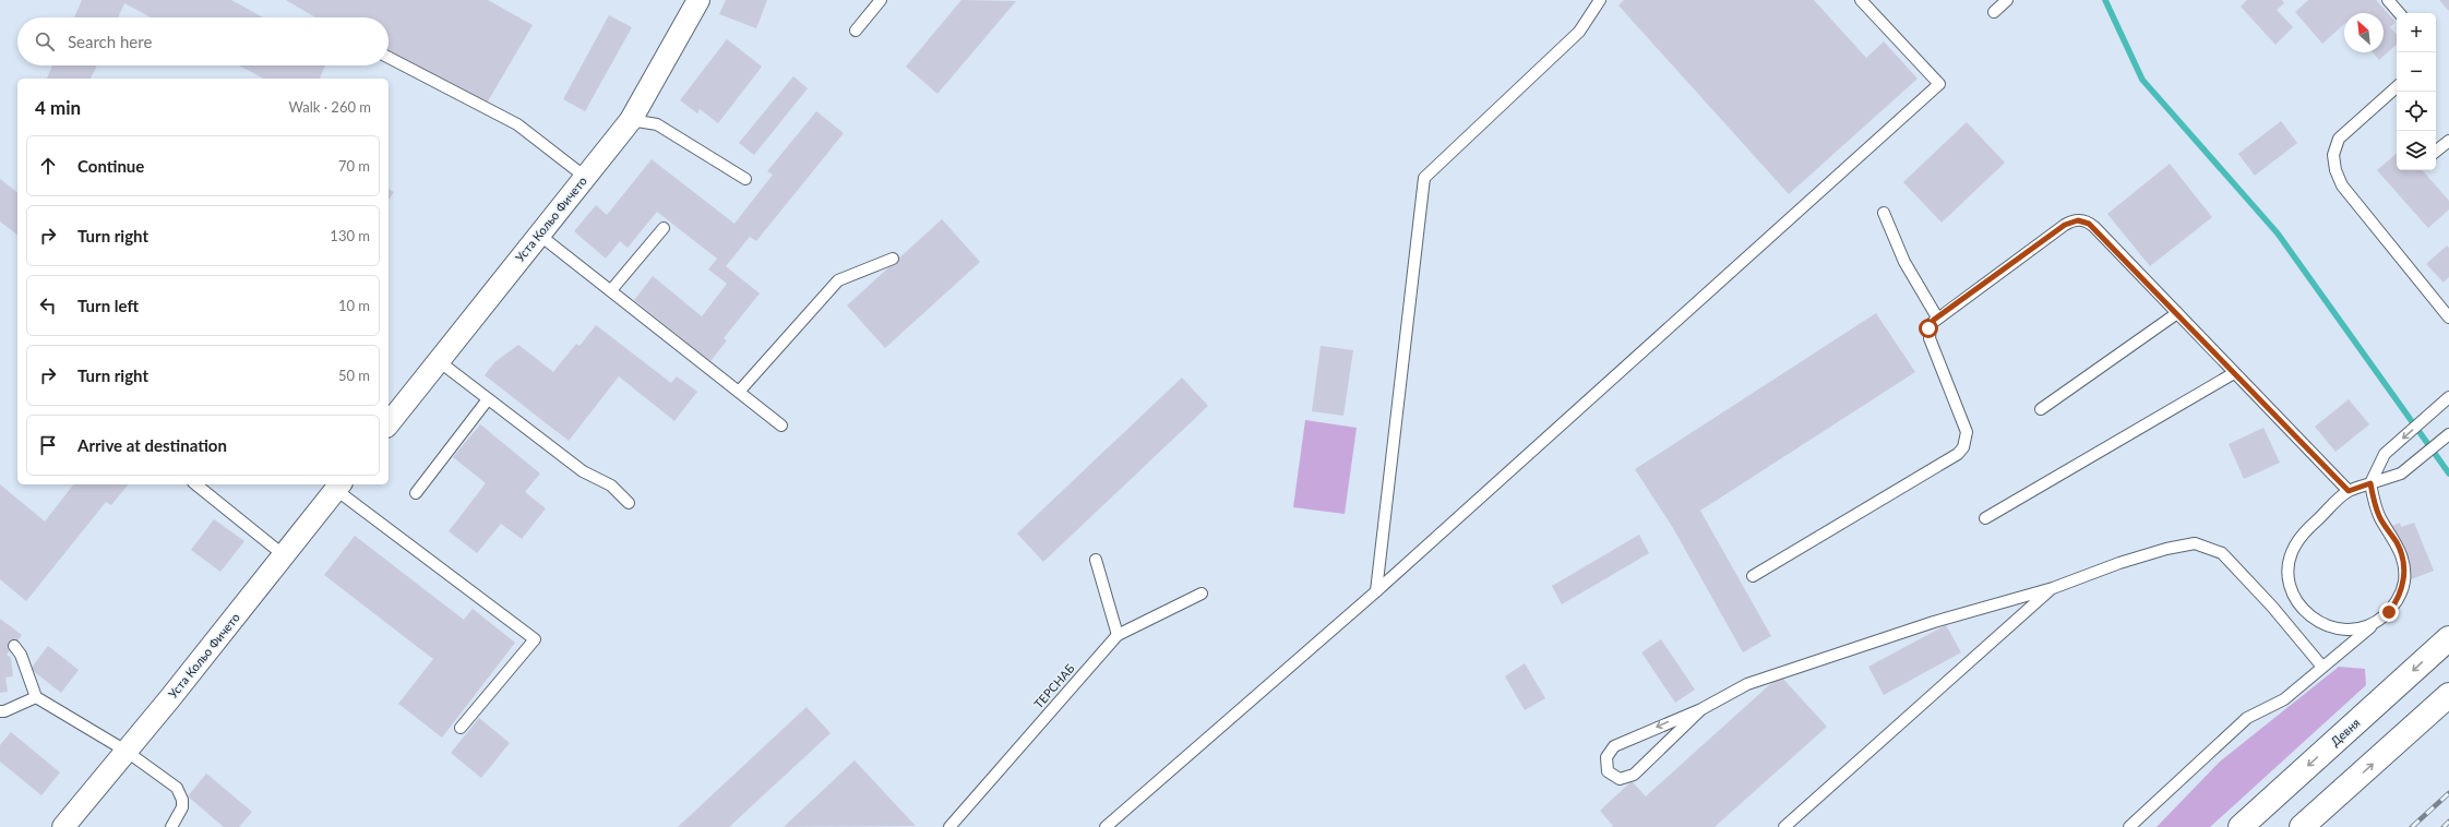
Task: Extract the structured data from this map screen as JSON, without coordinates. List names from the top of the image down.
{
  "streets": {
    "main road": ["Девня"],
    "street": ["Уста Кольо Фичето"],
    "lane": ["ТЕРСНАБ"]
  },
  "north": "top left",
  "page": {
    "map_buttons": ["+", "−"],
    "search": "Search here",
    "heading": ["4 min", "Walk · 260 m"],
    "list": [
      ["Continue", "70 m"],
      ["Turn right", "130 m"],
      ["Turn left", "10 m"],
      ["Turn right", "50 m"],
      "Arrive at destination"
    ]
  }
}
